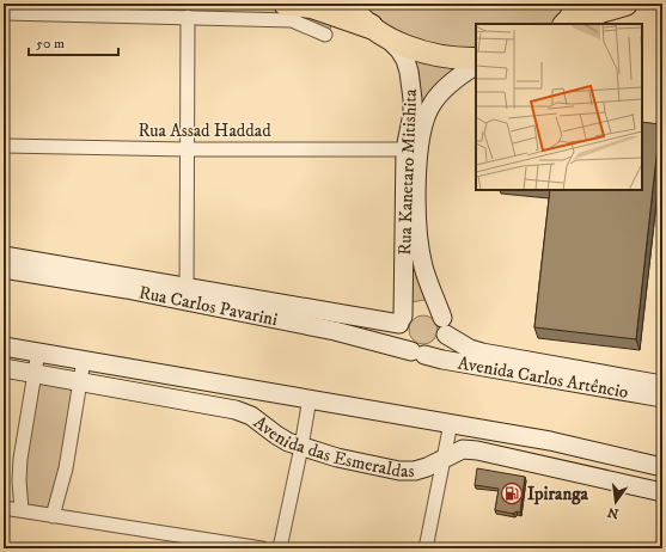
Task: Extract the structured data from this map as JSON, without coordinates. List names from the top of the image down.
{
  "streets": {
    "main road": [
      "Rua Kanetaro Mitishita",
      "Rua Carlos Pavarini",
      "Avenida Carlos Artêncio",
      "Avenida das Esmeraldas"
    ],
    "street": ["Rua Assad Haddad"]
  },
  "crossings": [
    ["Rua Assad Haddad", "Rua Kanetaro Mitishita"],
    ["Rua Kanetaro Mitishita", "Rua Carlos Pavarini"],
    ["Rua Kanetaro Mitishita", "Avenida Carlos Artêncio"],
    ["Rua Carlos Pavarini", "Avenida Carlos Artêncio"]
  ],
  "places": {
    "fuel station": ["Ipiranga"]
  },
  "scale_bar": "50 m",
  "north": "bottom"
}
